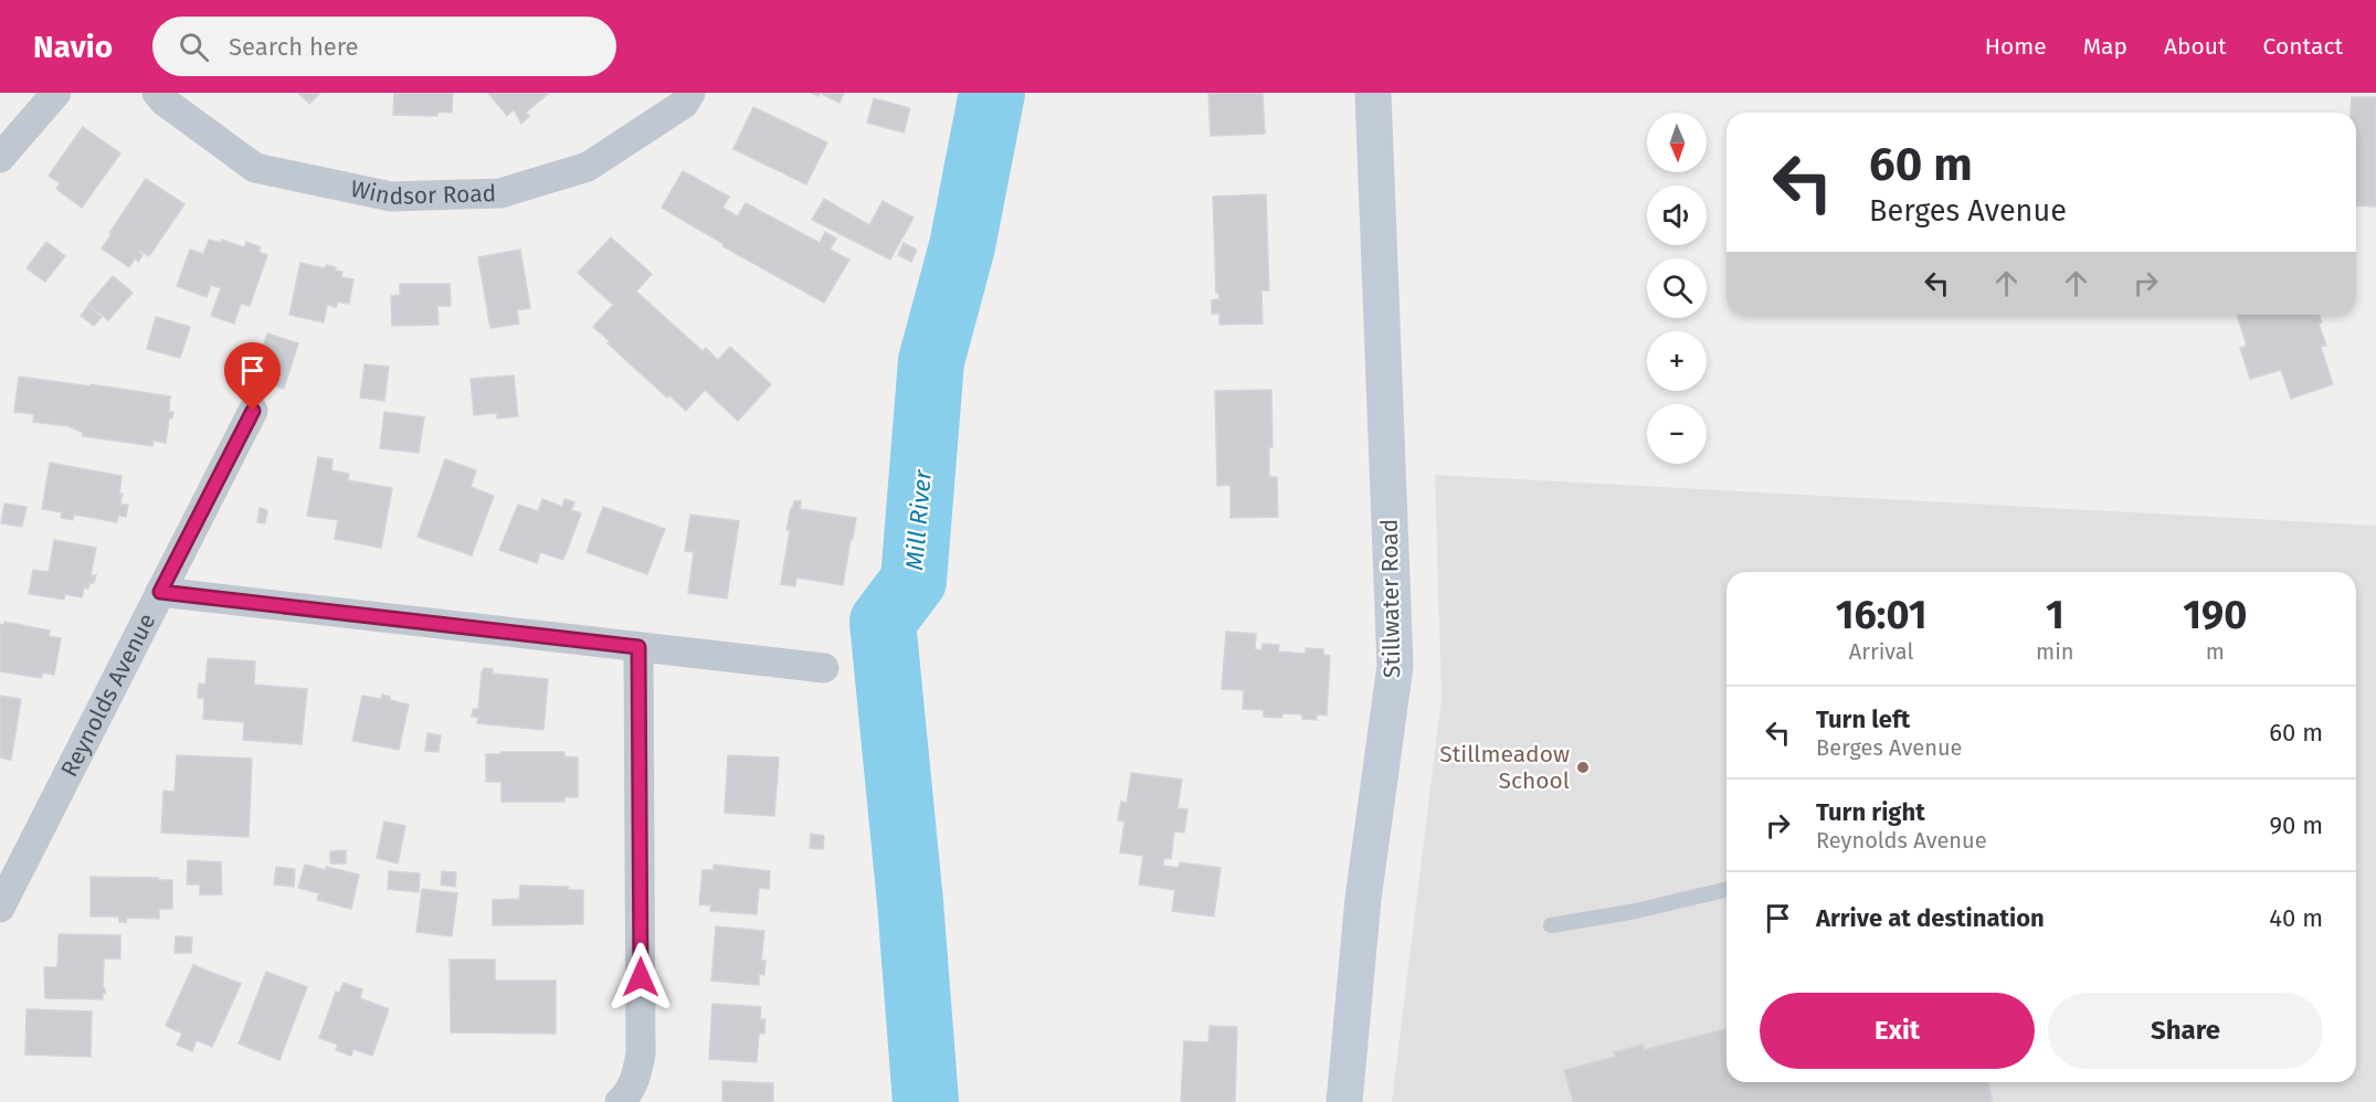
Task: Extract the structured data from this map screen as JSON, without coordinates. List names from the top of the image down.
{
  "streets": {
    "main road": ["Stillwater Road"],
    "street": ["Windsor Road", "Reynolds Avenue"]
  },
  "water": ["Mill River"],
  "places": ["Stillmeadow School"],
  "north": "bottom",
  "page": {
    "header": "Navio",
    "search": "Search here",
    "nav": [
      "Home",
      "Map",
      "About",
      "Contact"
    ],
    "map_buttons": ["+", "−"],
    "turn": ["60 m", "Berges Avenue"],
    "eta": [
      "16:01",
      "Arrival",
      "1",
      "min",
      "190",
      "m"
    ],
    "list": [
      {
        "name": "Turn left",
        "note": "Berges Avenue",
        "value": "60 m"
      },
      {
        "name": "Turn right",
        "note": "Reynolds Avenue",
        "value": "90 m"
      },
      {
        "name": "Arrive at destination",
        "value": "40 m"
      }
    ],
    "buttons": ["Exit", "Share"]
  }
}
